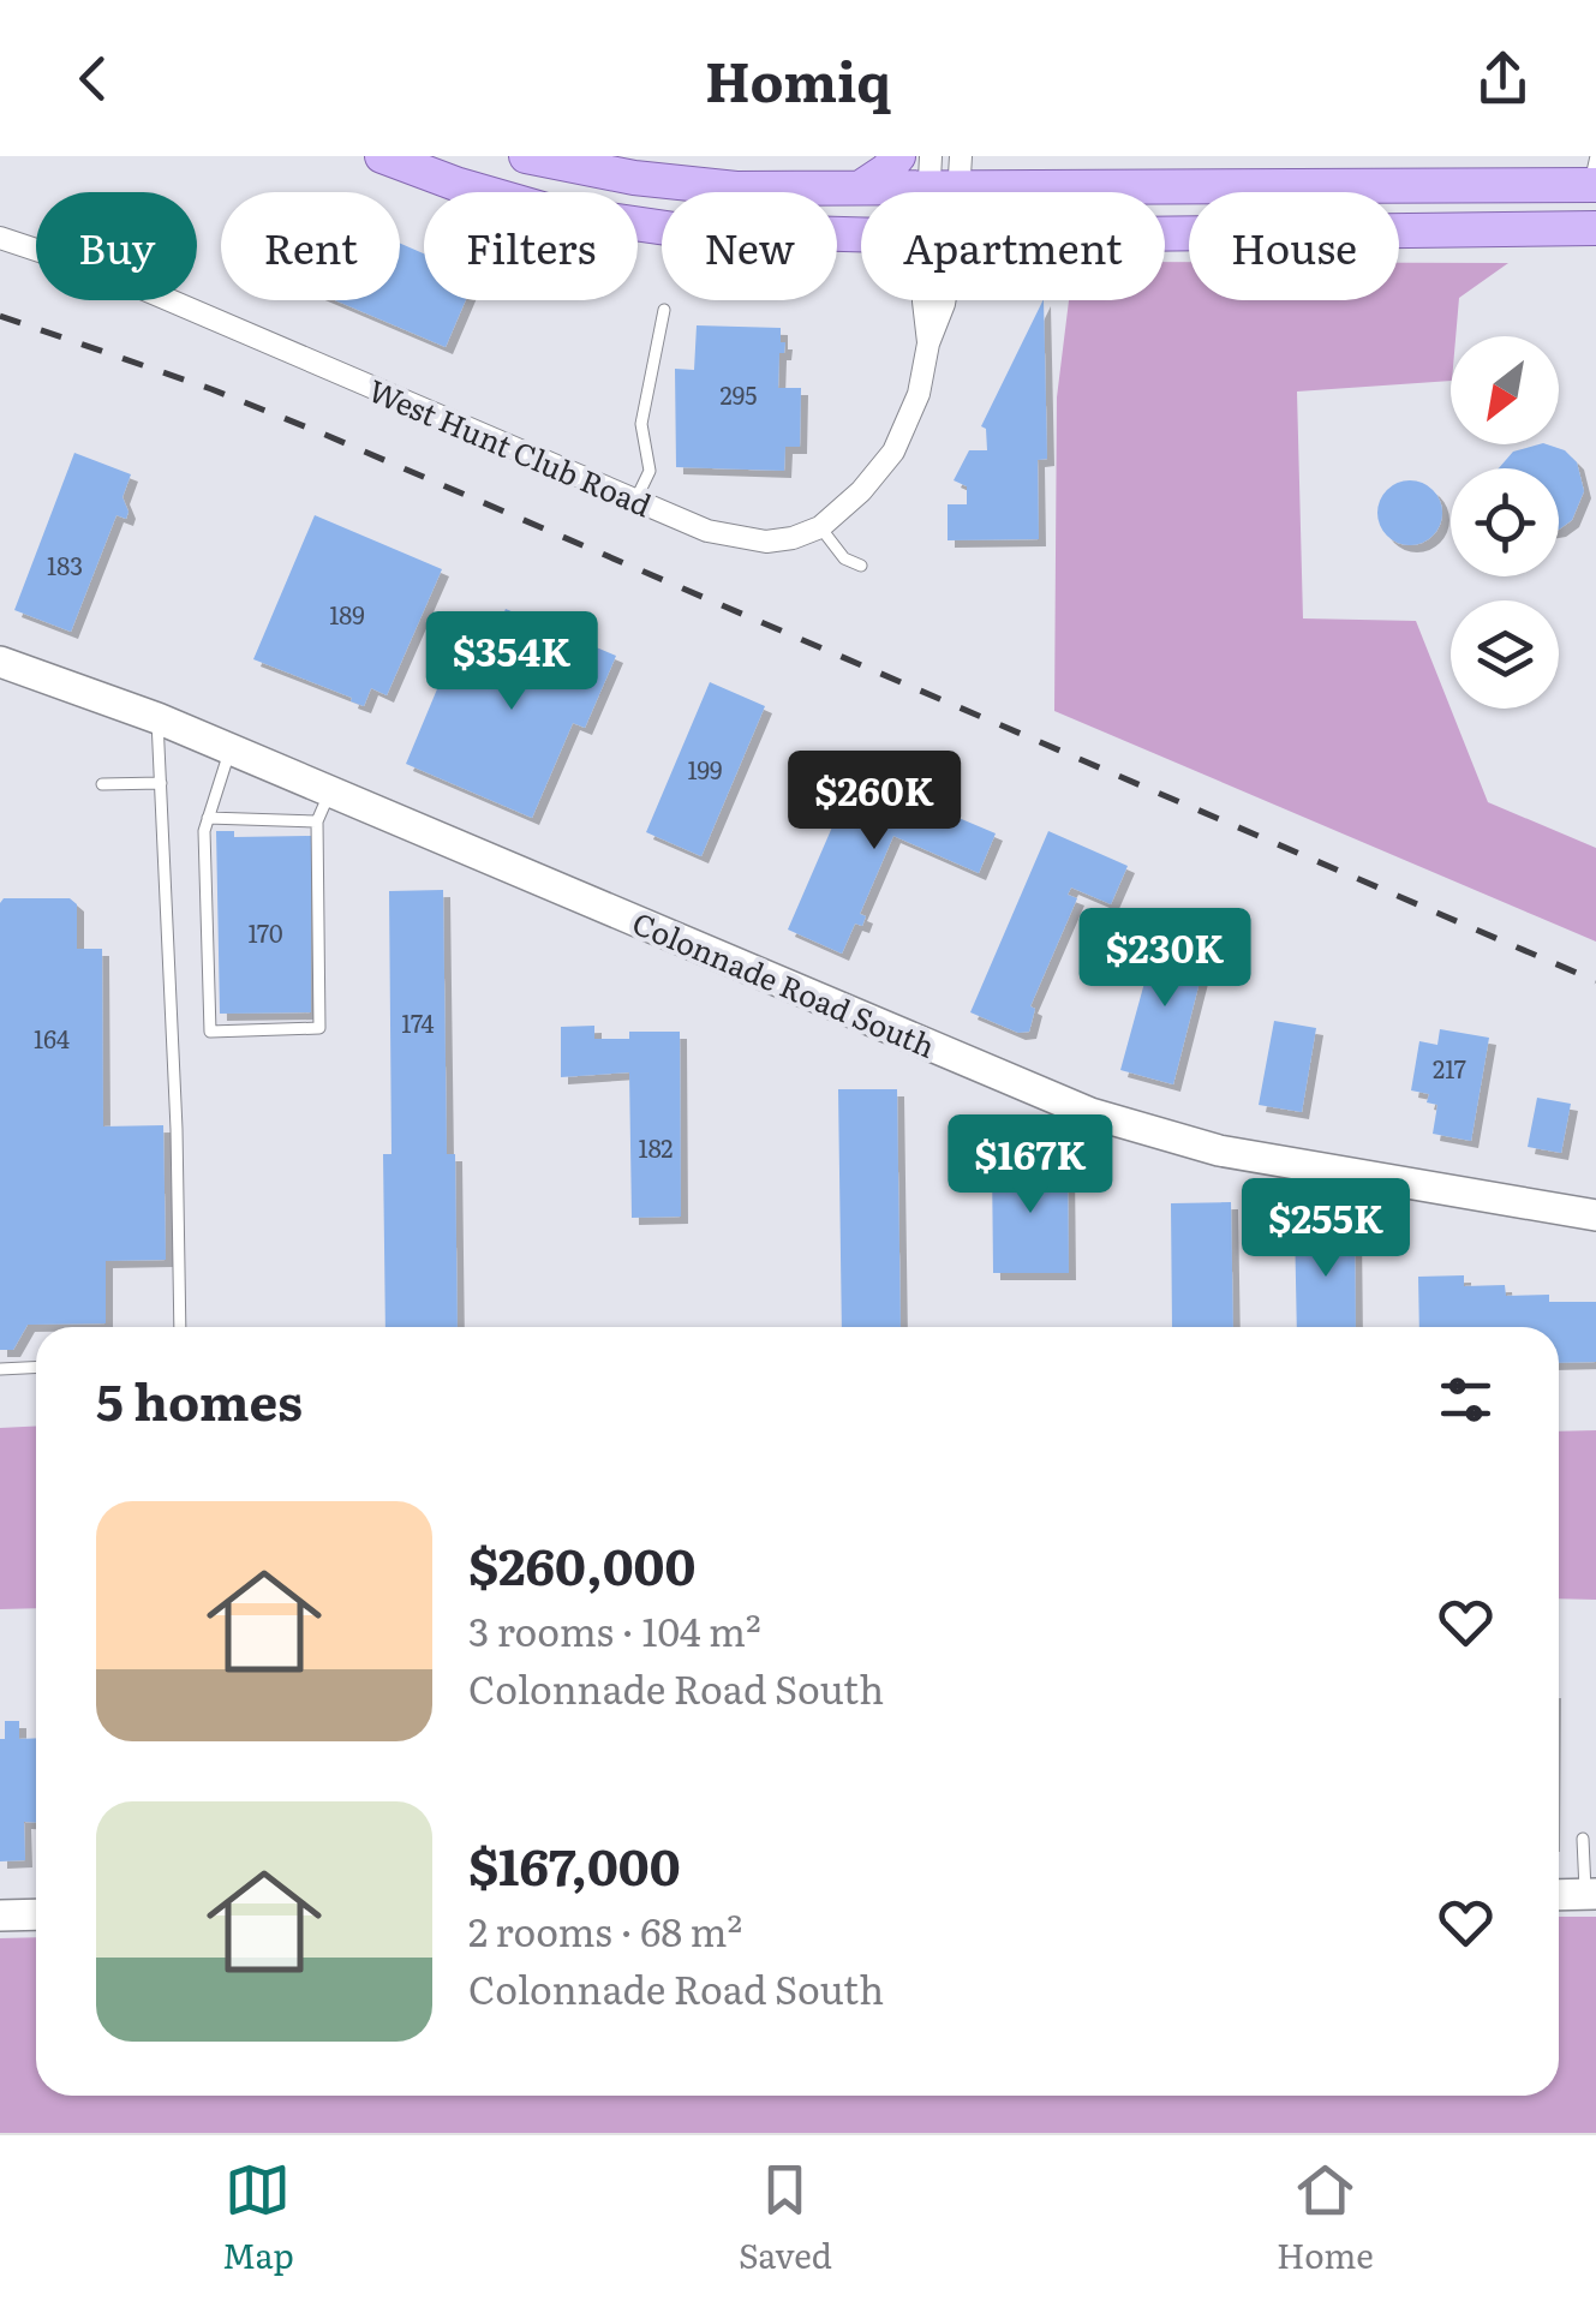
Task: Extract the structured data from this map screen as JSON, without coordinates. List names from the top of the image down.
{
  "streets": {
    "street": ["West Hunt Club Road", "Colonnade Road South"]
  },
  "house_numbers": [
    "295",
    "183",
    "189",
    "199",
    "170",
    "174",
    "164",
    "217",
    "182"
  ],
  "north": "bottom left",
  "page": {
    "header": "Homiq",
    "chip": [
      "Buy",
      "Rent",
      "Filters",
      "New",
      "Apartment",
      "House"
    ],
    "price": [
      "$354K",
      "$260K",
      "$230K",
      "$167K",
      "$255K"
    ],
    "heading": "5 homes",
    "list": [
      {
        "name": "$260,000",
        "note": "3 rooms · 104 m² · Colonnade Road South"
      },
      {
        "name": "$167,000",
        "note": "2 rooms · 68 m² · Colonnade Road South"
      }
    ],
    "tabs": ["Map", "Saved", "Home"]
  }
}
